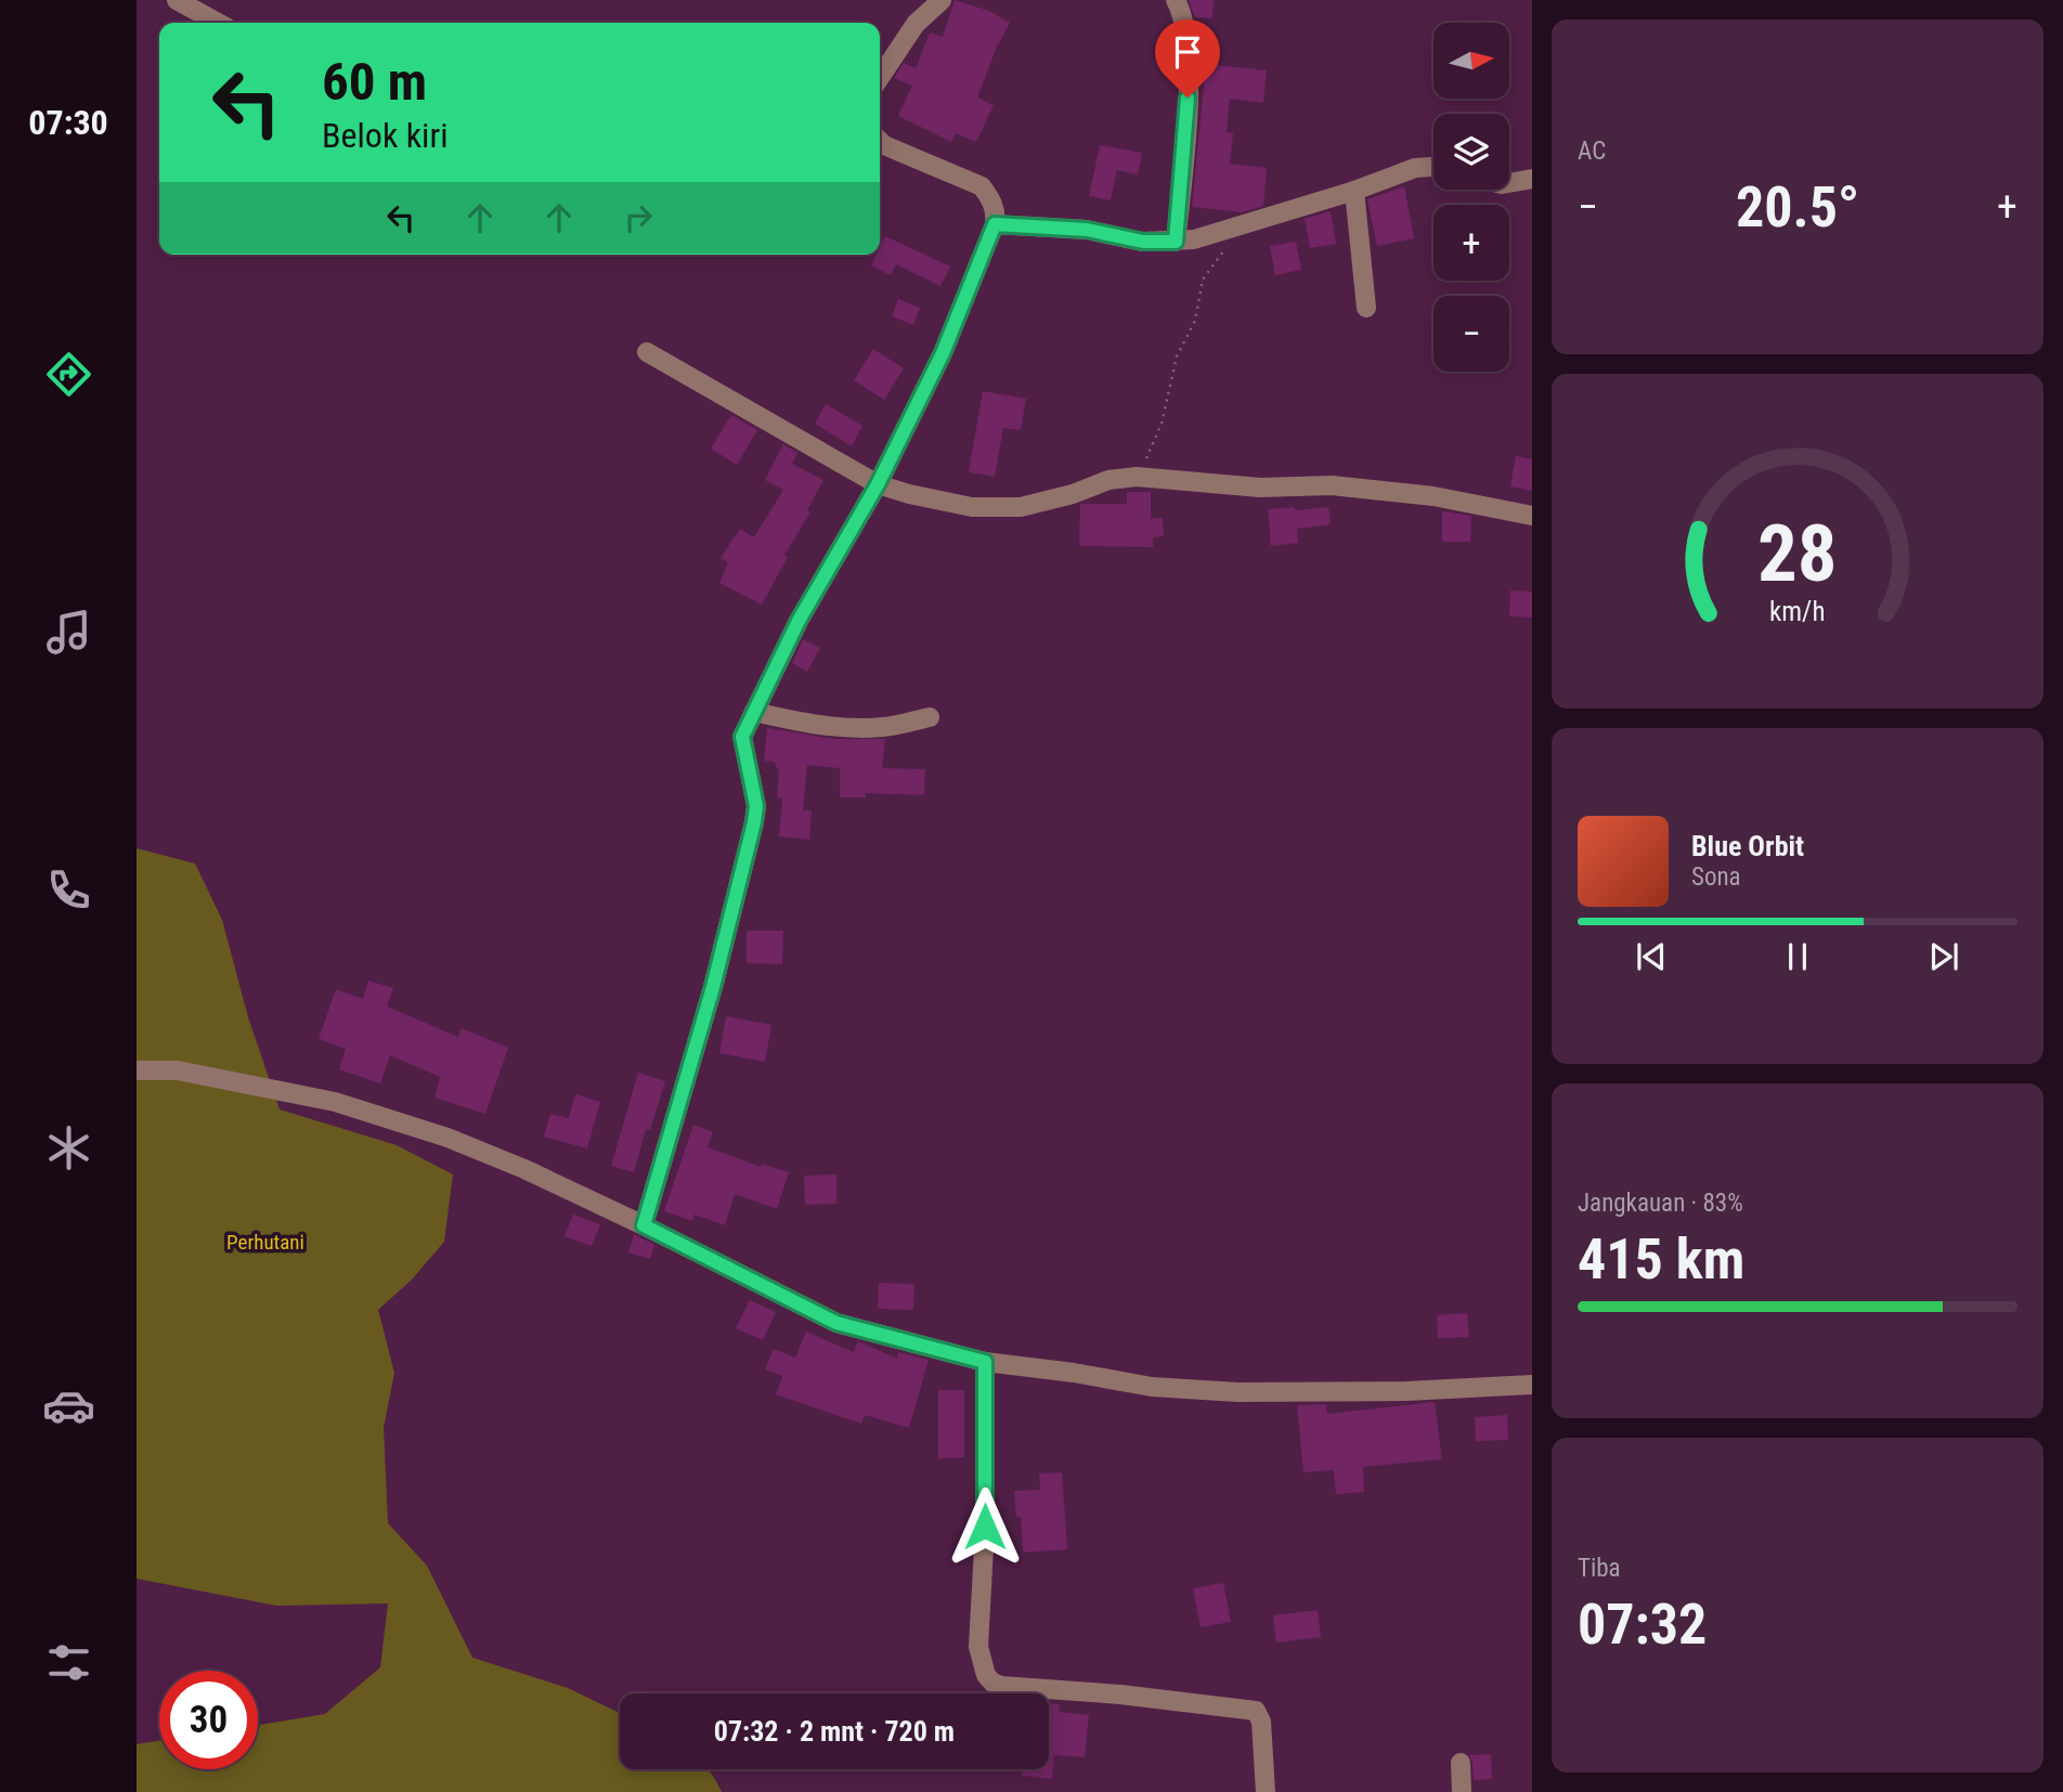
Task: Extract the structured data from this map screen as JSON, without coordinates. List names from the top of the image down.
{
  "parks": ["Perhutani"],
  "north": "right",
  "page": {
    "tabs": "07:30",
    "tile": [
      "AC",
      ["Jangkauan · 83%", "415 km"],
      ["Tiba", "07:32"]
    ],
    "map_buttons": ["+", "−"],
    "turn": ["60 m", "Belok kiri"],
    "heat": ["−", "20.5°", "+"],
    "song": ["Blue Orbit", "Sona"],
    "limit": "30",
    "trip": "07:32 · 2 mnt · 720 m",
    "gauge": ["28", "km/h"]
  }
}
